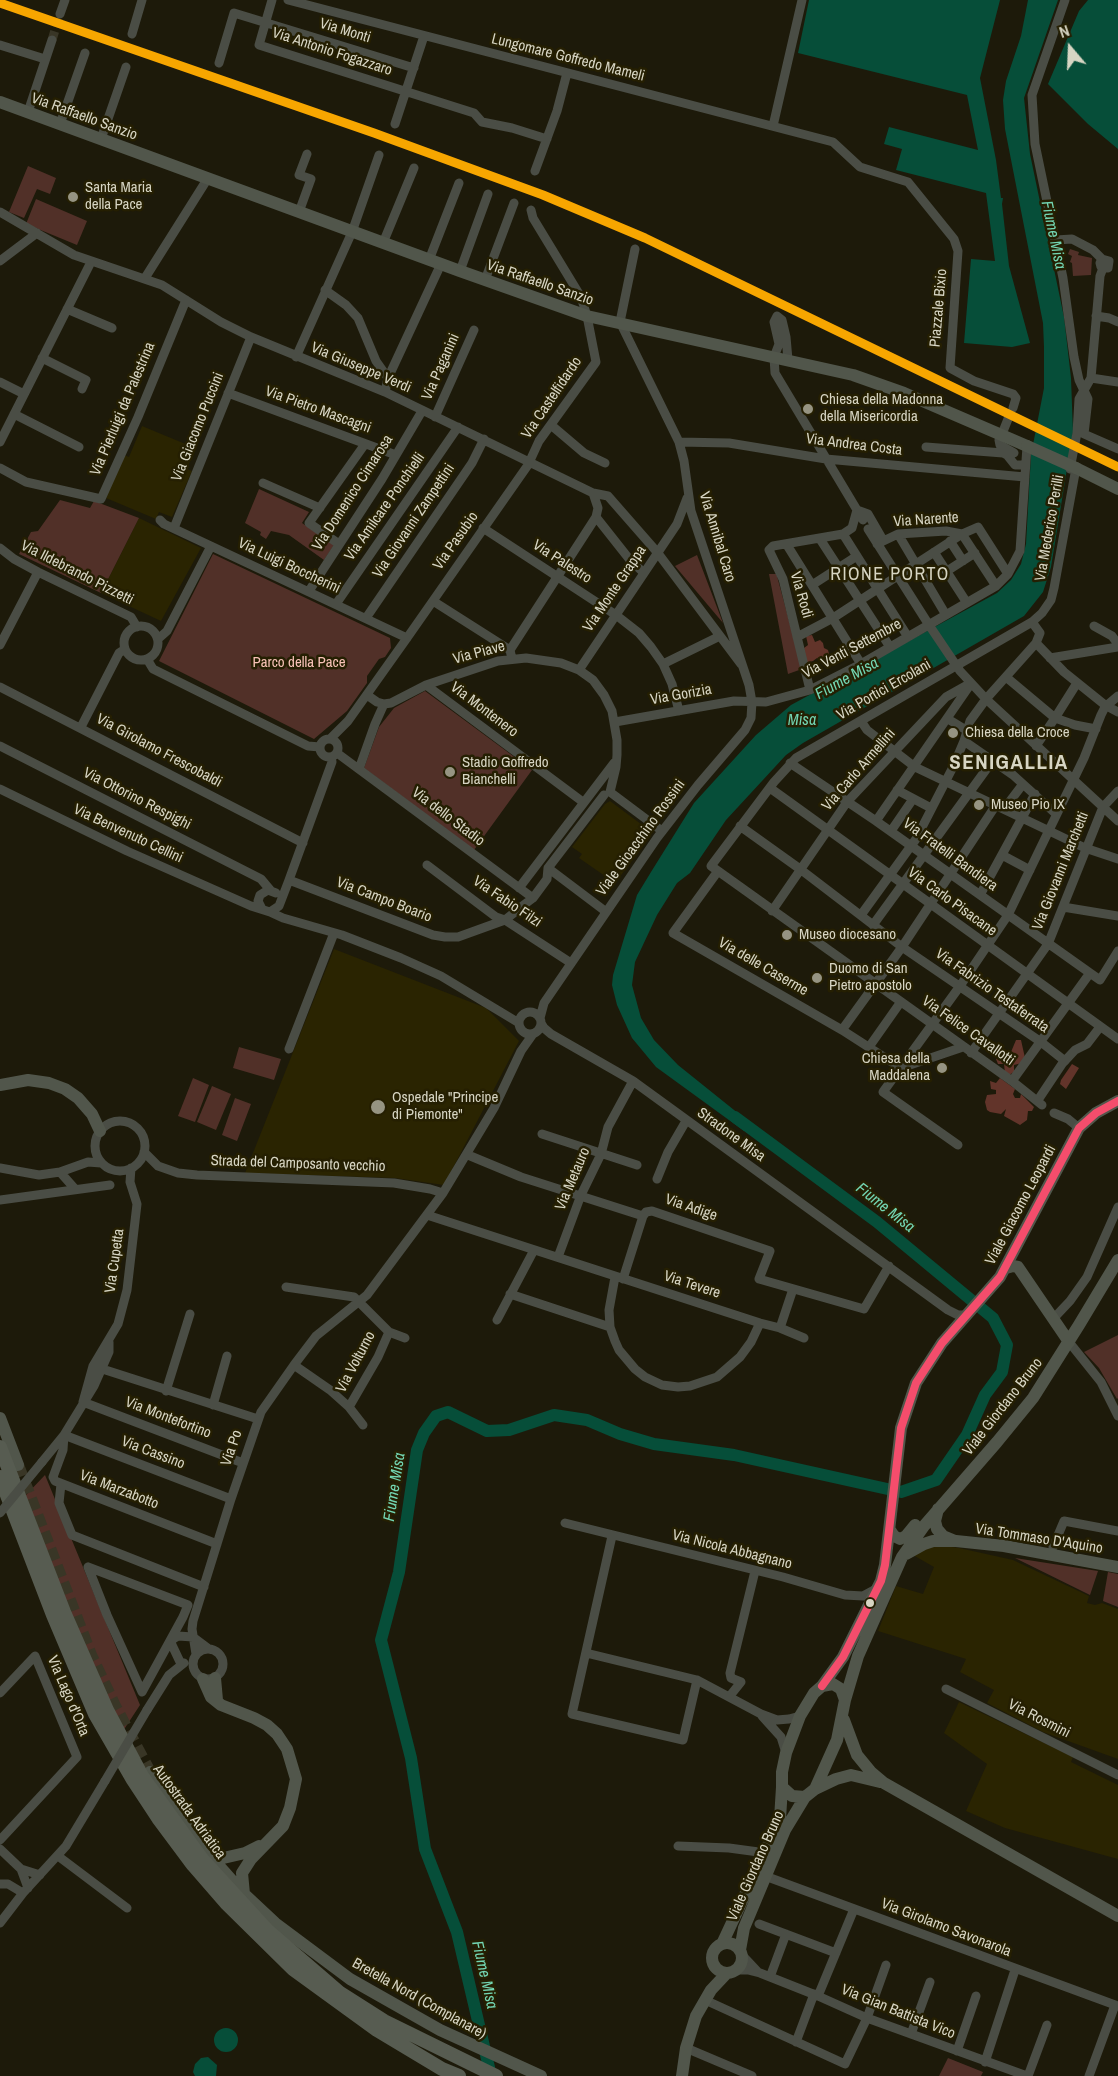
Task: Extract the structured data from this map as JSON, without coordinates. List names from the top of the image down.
{
  "streets": {
    "highway": ["Autostrada Adriatica"],
    "main road": [
      "Via Raffaello Sanzio",
      "Viale Giacomo Leopardi",
      "Viale Giordano Bruno",
      "Via Tommaso D'Aquino",
      "Bretella Nord (Complanare)"
    ],
    "street": [
      "Via Monti",
      "Via Antonio Fogazzaro",
      "Lungomare Goffredo Mameli",
      "Piazzale Bixio",
      "Via Paganini",
      "Via Giuseppe Verdi",
      "Via Castelfidardo",
      "Via Pierluigi da Palestrina",
      "Via Pietro Mascagni",
      "Via Giacomo Puccini",
      "Via Andrea Costa",
      "Via Domenico Cimarosa",
      "Via Amilcare Ponchielli",
      "Via Narente",
      "Via Giovanni Zampettini",
      "Via Mederico Perilli",
      "Via Annibal Caro",
      "Via Pasubio",
      "Via Palestro",
      "Via Luigi Boccherini",
      "Via Ildebrando Pizzetti",
      "Via Monte Grappa",
      "Via Rodi",
      "Via Venti Settembre",
      "Via Piave",
      "Via Portici Ercolani",
      "Via Gorizia",
      "Via Montenero",
      "Via Girolamo Frescobaldi",
      "Via Carlo Armellini",
      "Via Ottorino Respighi",
      "Via dello Stadio",
      "Via Benvenuto Cellini",
      "Viale Gioacchino Rossini",
      "Via Fratelli Bandiera",
      "Via Giovanni Marchetti",
      "Via Campo Boario",
      "Via Fabio Filzi",
      "Via Carlo Pisacane",
      "Via delle Caserme",
      "Via Fabrizio Testaferrata",
      "Via Felice Cavallotti",
      "Stradone Misa",
      "Strada del Camposanto vecchio",
      "Via Metauro",
      "Via Adige",
      "Via Cupetta",
      "Via Tevere",
      "Via Volturno",
      "Via Montefortino",
      "Via Po",
      "Via Cassino",
      "Via Marzabotto",
      "Via Nicola Abbagnano",
      "Via Lago d'Orta",
      "Via Rosmini",
      "Via Girolamo Savonarola",
      "Via Gian Battista Vico"
    ]
  },
  "crossings": [
    ["Via Monti", "Via Antonio Fogazzaro"],
    ["Lungomare Goffredo Mameli", "Piazzale Bixio"],
    ["Via Raffaello Sanzio", "Via Castelfidardo"],
    ["Via Raffaello Sanzio", "Via Mederico Perilli"],
    ["Via Raffaello Sanzio", "Via Annibal Caro"],
    ["Via Paganini", "Via Giuseppe Verdi"],
    ["Via Giuseppe Verdi", "Via Castelfidardo"],
    ["Via Giuseppe Verdi", "Via Pierluigi da Palestrina"],
    ["Via Giuseppe Verdi", "Via Giacomo Puccini"],
    ["Via Giuseppe Verdi", "Via Domenico Cimarosa"],
    ["Via Giuseppe Verdi", "Via Amilcare Ponchielli"],
    ["Via Giuseppe Verdi", "Via Giovanni Zampettini"],
    ["Via Giuseppe Verdi", "Via Annibal Caro"],
    ["Via Giuseppe Verdi", "Via Pasubio"],
    ["Via Giuseppe Verdi", "Via Monte Grappa"],
    ["Via Castelfidardo", "Via Pasubio"],
    ["Via Pietro Mascagni", "Via Giacomo Puccini"],
    ["Via Pietro Mascagni", "Via Domenico Cimarosa"],
    ["Via Giacomo Puccini", "Via Luigi Boccherini"],
    ["Via Andrea Costa", "Via Annibal Caro"],
    ["Via Domenico Cimarosa", "Via Luigi Boccherini"],
    ["Via Amilcare Ponchielli", "Via Luigi Boccherini"],
    ["Via Narente", "Via Venti Settembre"],
    ["Via Giovanni Zampettini", "Via Luigi Boccherini"],
    ["Via Mederico Perilli", "Via Portici Ercolani"],
    ["Via Annibal Caro", "Via Monte Grappa"],
    ["Via Annibal Caro", "Via Venti Settembre"],
    ["Via Annibal Caro", "Via Gorizia"],
    ["Via Annibal Caro", "Viale Gioacchino Rossini"],
    ["Via Pasubio", "Via Palestro"],
    ["Via Pasubio", "Via Luigi Boccherini"],
    ["Via Pasubio", "Via Girolamo Frescobaldi"],
    ["Via Pasubio", "Via Ottorino Respighi"],
    ["Via Pasubio", "Via dello Stadio"],
    ["Via Pasubio", "Via Benvenuto Cellini"],
    ["Via Pasubio", "Via Campo Boario"],
    ["Via Palestro", "Via Monte Grappa"],
    ["Via Palestro", "Via Gorizia"],
    ["Via Monte Grappa", "Via Piave"],
    ["Via Rodi", "Via Venti Settembre"],
    ["Via Venti Settembre", "Via Gorizia"],
    ["Via Venti Settembre", "Viale Gioacchino Rossini"],
    ["Via Piave", "Via Gorizia"],
    ["Via Piave", "Via Montenero"],
    ["Via Portici Ercolani", "Via Fratelli Bandiera"],
    ["Via Portici Ercolani", "Via Carlo Pisacane"],
    ["Via Portici Ercolani", "Via delle Caserme"],
    ["Via Gorizia", "Viale Gioacchino Rossini"],
    ["Via Carlo Armellini", "Via Fratelli Bandiera"],
    ["Via Carlo Armellini", "Via Carlo Pisacane"],
    ["Via Carlo Armellini", "Via Fabrizio Testaferrata"],
    ["Via Carlo Armellini", "Via Felice Cavallotti"],
    ["Via Ottorino Respighi", "Via Benvenuto Cellini"],
    ["Via dello Stadio", "Via Campo Boario"],
    ["Via Benvenuto Cellini", "Viale Gioacchino Rossini"],
    ["Via Benvenuto Cellini", "Stradone Misa"],
    ["Via Benvenuto Cellini", "Via Po"],
    ["Viale Gioacchino Rossini", "Via Fabio Filzi"],
    ["Viale Gioacchino Rossini", "Stradone Misa"],
    ["Viale Gioacchino Rossini", "Via Po"],
    ["Via Fratelli Bandiera", "Via Giovanni Marchetti"],
    ["Via Giovanni Marchetti", "Via Carlo Pisacane"],
    ["Via Giovanni Marchetti", "Via Fabrizio Testaferrata"],
    ["Via Giovanni Marchetti", "Via Felice Cavallotti"],
    ["Via Campo Boario", "Via Fabio Filzi"],
    ["Via Fabrizio Testaferrata", "Via Felice Cavallotti"],
    ["Stradone Misa", "Via Metauro"],
    ["Stradone Misa", "Viale Giacomo Leopardi"],
    ["Stradone Misa", "Via Po"],
    ["Strada del Camposanto vecchio", "Via Cupetta"],
    ["Strada del Camposanto vecchio", "Via Po"],
    ["Via Metauro", "Via Adige"],
    ["Via Metauro", "Via Tevere"],
    ["Viale Giacomo Leopardi", "Viale Giordano Bruno"],
    ["Via Adige", "Via Po"],
    ["Via Cupetta", "Via Montefortino"],
    ["Via Cupetta", "Via Cassino"],
    ["Via Cupetta", "Via Marzabotto"],
    ["Via Tevere", "Via Po"],
    ["Via Volturno", "Via Po"],
    ["Viale Giordano Bruno", "Via Tommaso D'Aquino"],
    ["Viale Giordano Bruno", "Via Nicola Abbagnano"],
    ["Viale Giordano Bruno", "Via Girolamo Savonarola"],
    ["Viale Giordano Bruno", "Via Gian Battista Vico"],
    ["Via Montefortino", "Via Po"],
    ["Via Po", "Via Cassino"],
    ["Via Po", "Via Marzabotto"],
    ["Via Cassino", "Via Marzabotto"]
  ],
  "districts": ["RIONE PORTO", "SENIGALLIA"],
  "water": ["Fiume Misa", "Misa"],
  "parks": ["Parco della Pace"],
  "places": [
    "Santa Maria della Pace",
    "Chiesa della Madonna della Misericordia",
    "Chiesa della Croce",
    "Stadio Goffredo Bianchelli",
    "Museo Pio IX",
    "Museo diocesano",
    "Duomo di San Pietro apostolo",
    "Chiesa della Maddalena",
    "Ospedale \"Principe di Piemonte\""
  ],
  "north": "top"
}
